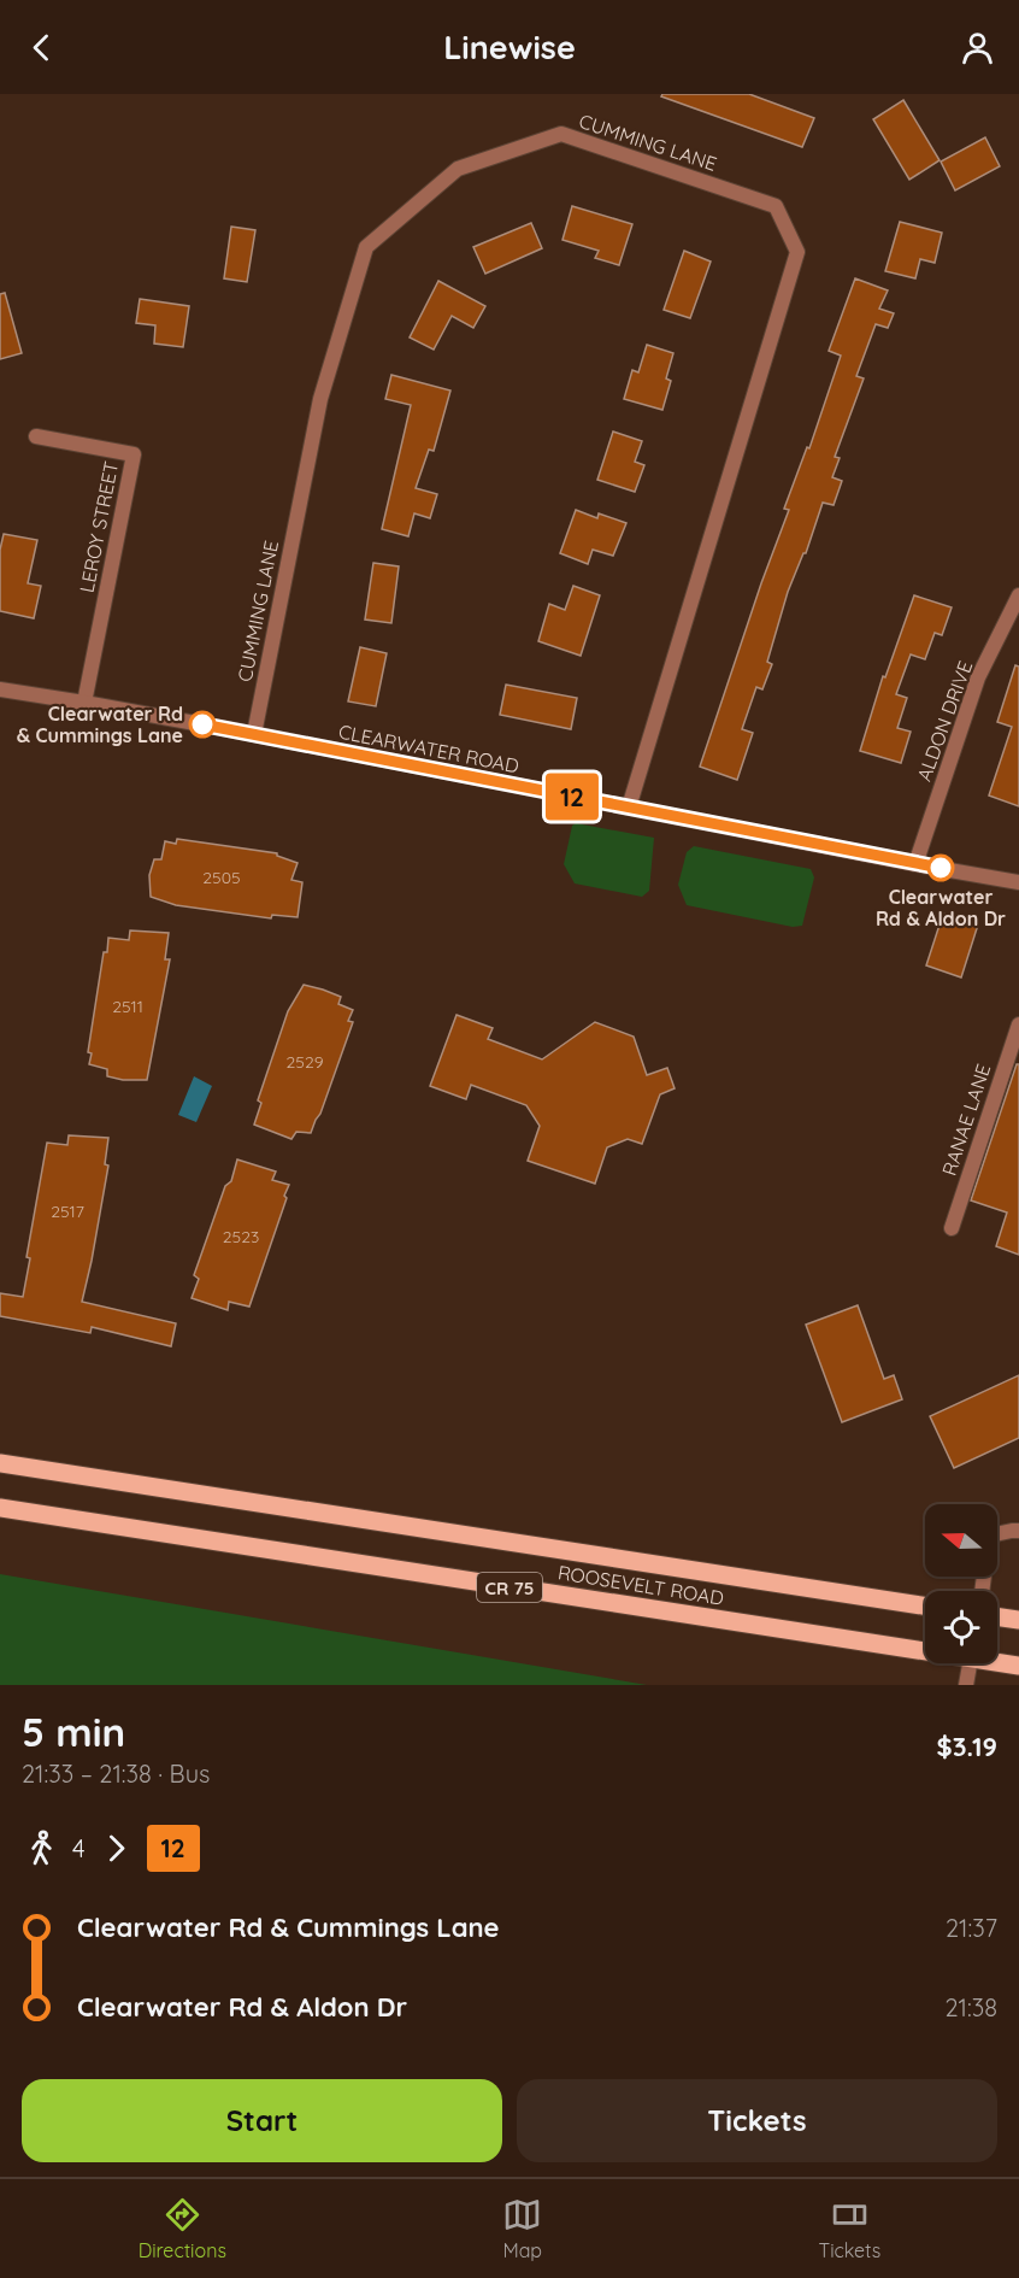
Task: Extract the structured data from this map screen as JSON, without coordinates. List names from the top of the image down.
{
  "streets": {
    "main road": ["ROOSEVELT ROAD", "CR 75"],
    "street": [
      "CUMMING LANE",
      "LEROY STREET",
      "ALDON DRIVE",
      "CLEARWATER ROAD",
      "RANAE LANE"
    ]
  },
  "crossings": [
    ["CUMMING LANE", "CLEARWATER ROAD"],
    ["LEROY STREET", "CLEARWATER ROAD"],
    ["ALDON DRIVE", "CLEARWATER ROAD"]
  ],
  "places": ["Clearwater Rd & Cummings Lane", "Clearwater Rd & Aldon Dr"],
  "lines": ["bus line 12"],
  "house_numbers": [
    "2505",
    "2511",
    "2529",
    "2517",
    "2523"
  ],
  "north": "left",
  "page": {
    "header": "Linewise",
    "on_map": "12",
    "heading": ["5 min", "21:33 – 21:38 · Bus", "$3.19"],
    "legs": ["4", "12"],
    "list": [
      {
        "name": "Clearwater Rd & Cummings Lane",
        "value": "21:37"
      },
      {
        "name": "Clearwater Rd & Aldon Dr",
        "value": "21:38"
      }
    ],
    "buttons": ["Start", "Tickets"],
    "tabs": ["Directions", "Map", "Tickets"]
  }
}
